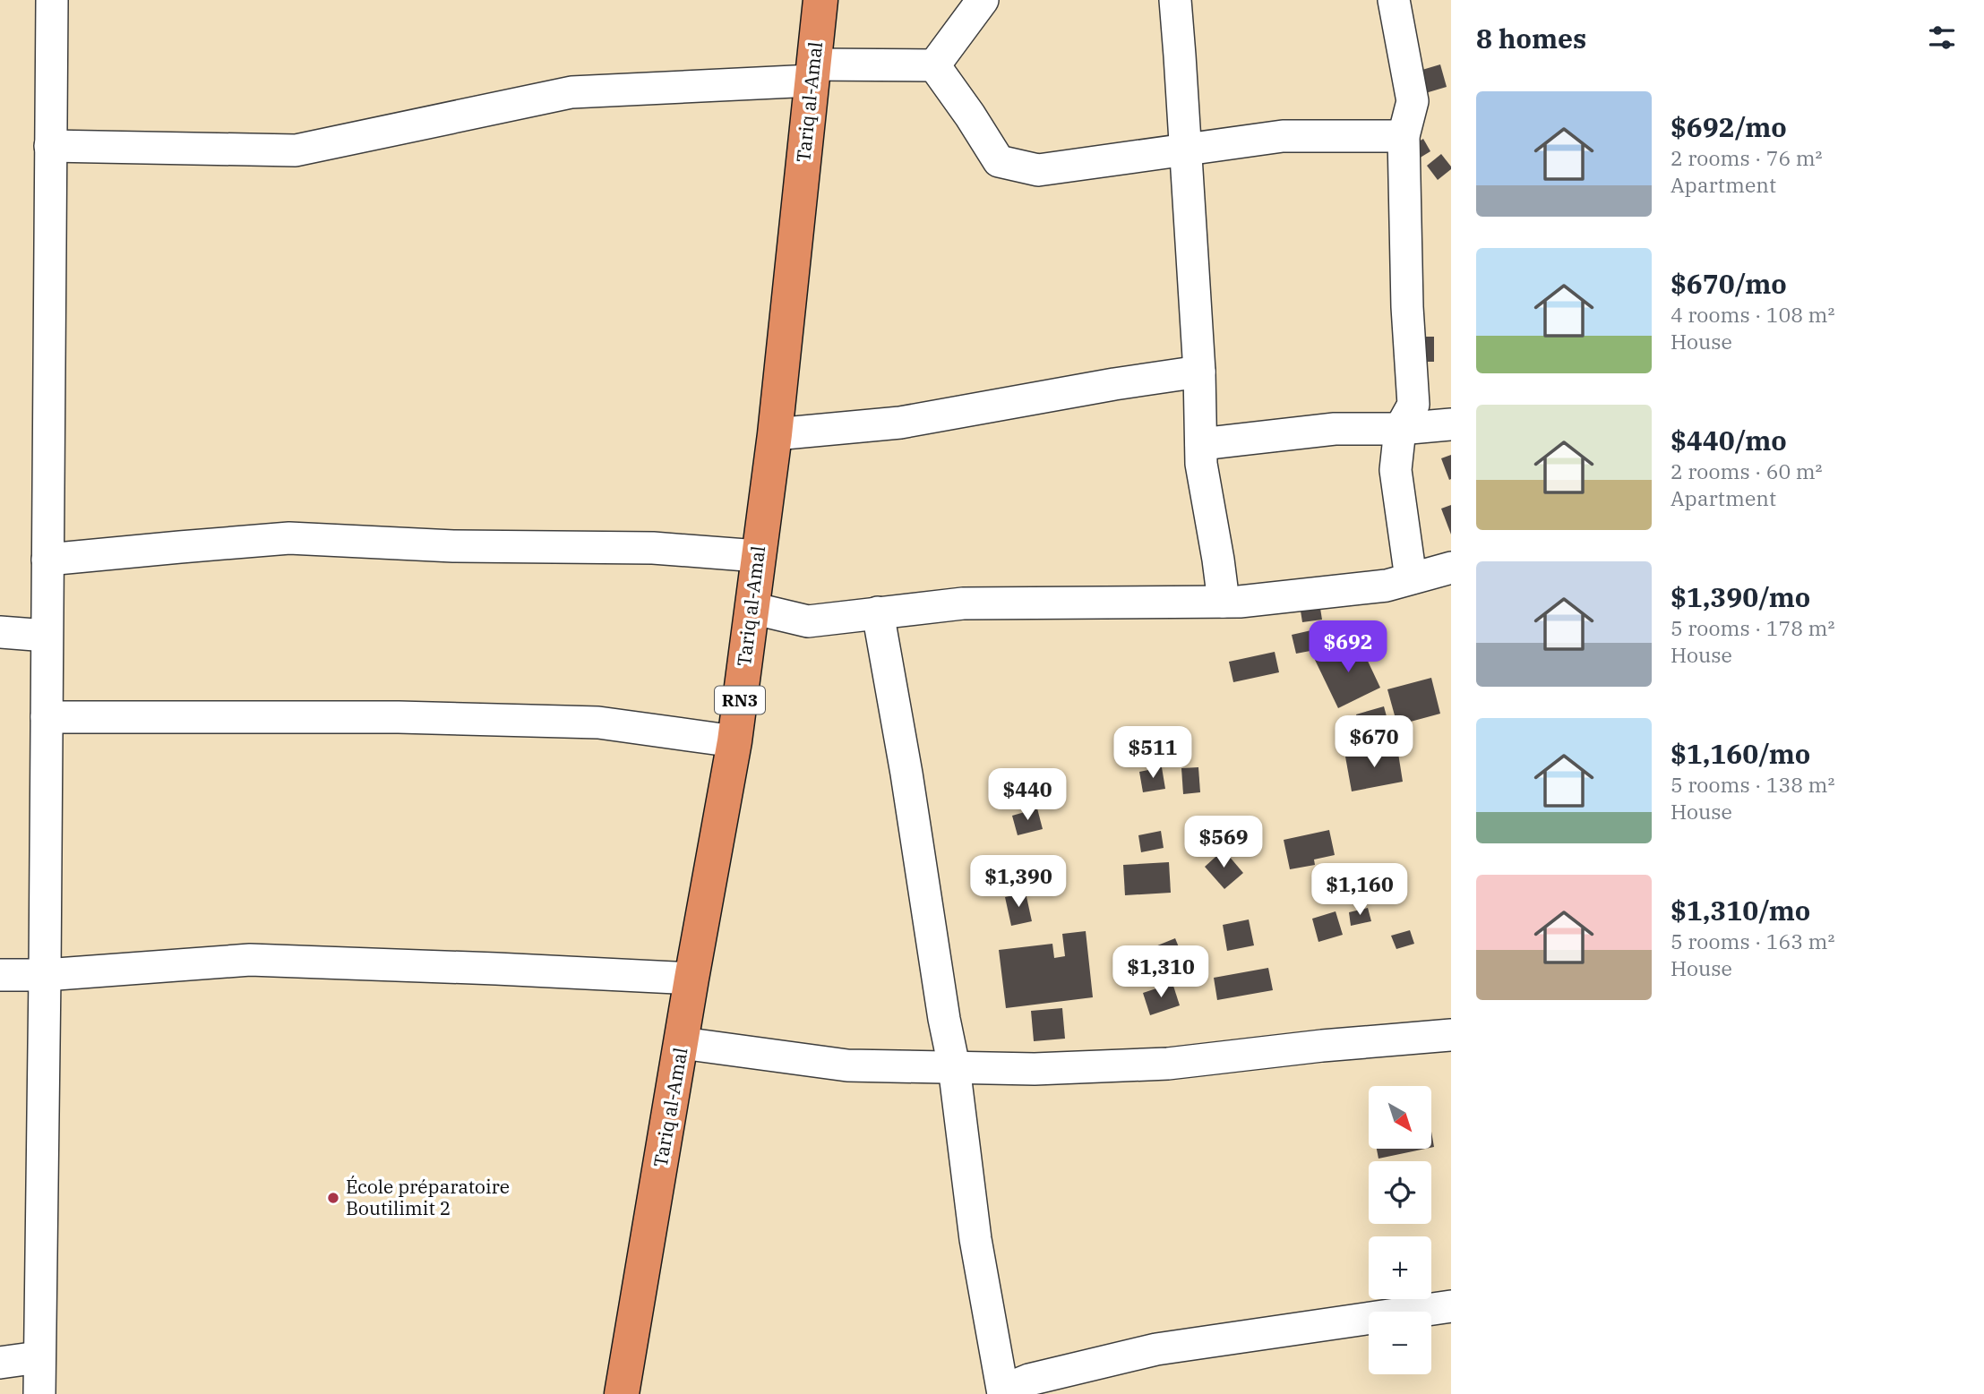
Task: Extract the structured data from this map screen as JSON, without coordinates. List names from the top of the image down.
{
  "streets": {
    "highway": ["Tariq al-Amal", "RN3"]
  },
  "places": ["École préparatoire Boutilimit 2"],
  "north": "bottom right",
  "page": {
    "heading": "8 homes",
    "list": [
      {
        "name": "$692/mo",
        "note": "2 rooms · 76 m² · Apartment"
      },
      {
        "name": "$670/mo",
        "note": "4 rooms · 108 m² · House"
      },
      {
        "name": "$440/mo",
        "note": "2 rooms · 60 m² · Apartment"
      },
      {
        "name": "$1,390/mo",
        "note": "5 rooms · 178 m² · House"
      },
      {
        "name": "$1,160/mo",
        "note": "5 rooms · 138 m² · House"
      },
      {
        "name": "$1,310/mo",
        "note": "5 rooms · 163 m² · House"
      }
    ],
    "price": [
      "$692",
      "$670",
      "$511",
      "$440",
      "$569",
      "$1,390",
      "$1,160",
      "$1,310"
    ],
    "map_buttons": ["+", "−"]
  }
}
